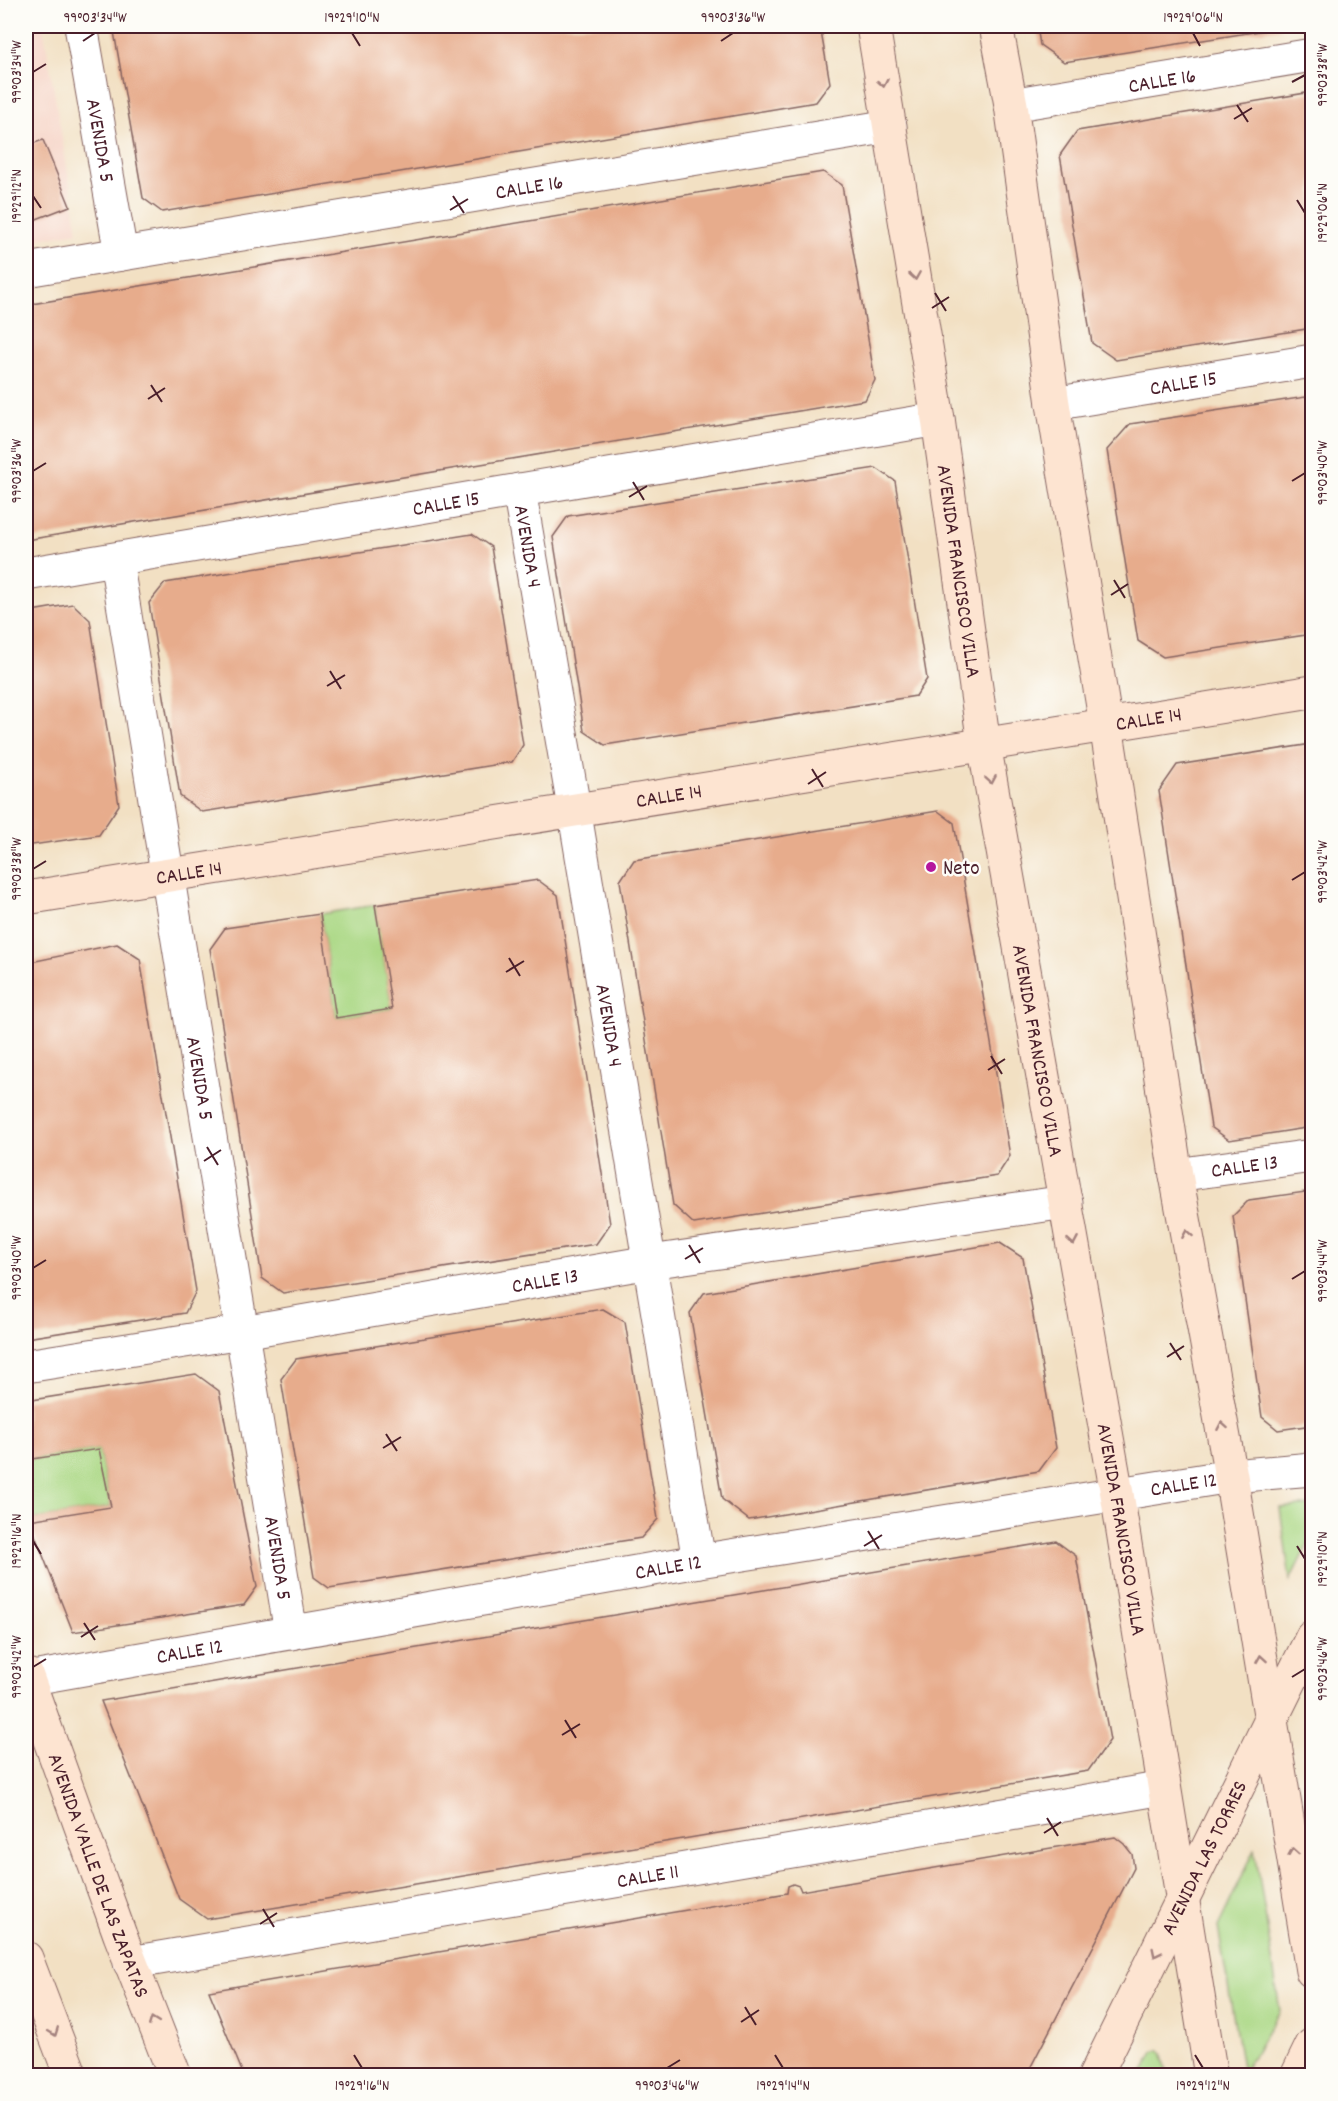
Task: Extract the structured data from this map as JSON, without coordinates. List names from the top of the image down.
{
  "streets": {
    "main road": [
      "AVENIDA FRANCISCO VILLA",
      "CALLE 14",
      "AVENIDA LAS TORRES",
      "AVENIDA VALLE DE LAS ZAPATAS"
    ],
    "street": [
      "CALLE 16",
      "AVENIDA 5",
      "CALLE 15",
      "AVENIDA 4",
      "CALLE 13",
      "CALLE 12",
      "CALLE 11"
    ]
  },
  "crossings": [
    ["CALLE 16", "AVENIDA 5"],
    ["CALLE 16", "AVENIDA FRANCISCO VILLA"],
    ["AVENIDA 5", "CALLE 15"],
    ["AVENIDA 5", "CALLE 14"],
    ["AVENIDA 5", "CALLE 13"],
    ["AVENIDA 5", "CALLE 12"],
    ["CALLE 15", "AVENIDA 4"],
    ["CALLE 15", "AVENIDA FRANCISCO VILLA"],
    ["AVENIDA 4", "CALLE 14"],
    ["AVENIDA 4", "CALLE 13"],
    ["AVENIDA 4", "CALLE 12"],
    ["AVENIDA FRANCISCO VILLA", "CALLE 14"],
    ["AVENIDA FRANCISCO VILLA", "CALLE 13"],
    ["AVENIDA FRANCISCO VILLA", "CALLE 12"],
    ["AVENIDA FRANCISCO VILLA", "AVENIDA LAS TORRES"],
    ["AVENIDA FRANCISCO VILLA", "CALLE 11"],
    ["CALLE 12", "AVENIDA VALLE DE LAS ZAPATAS"],
    ["AVENIDA VALLE DE LAS ZAPATAS", "CALLE 11"]
  ],
  "one_way": ["AVENIDA LAS TORRES"],
  "places": ["Neto"],
  "coordinates": [
    "99°03'34\"W",
    "19°29'10\"N",
    "99°03'36\"W",
    "19°29'06\"N",
    "99°03'38\"W",
    "19°29'12\"N",
    "99°03'40\"W",
    "99°03'42\"W",
    "99°03'44\"W",
    "19°29'16\"N",
    "99°03'46\"W",
    "19°29'14\"N"
  ]
}
